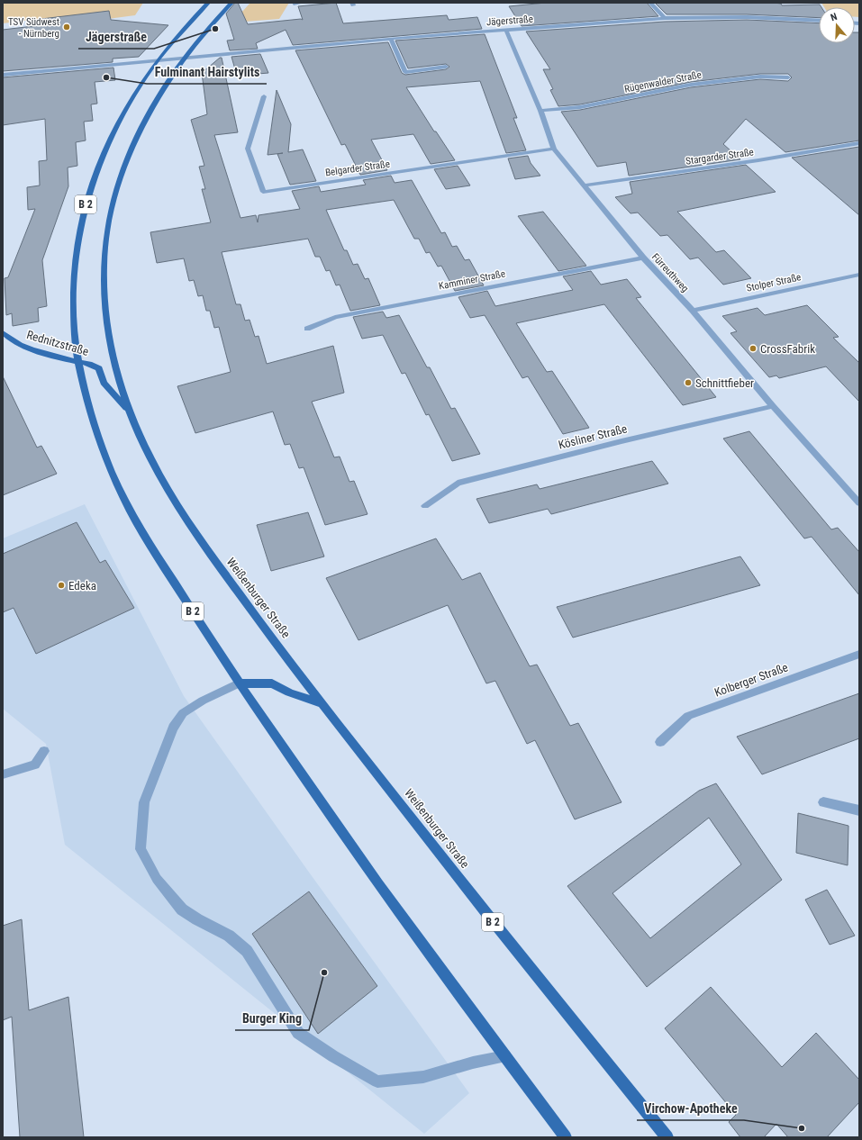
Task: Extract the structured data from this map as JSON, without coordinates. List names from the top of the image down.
{
  "streets": {
    "main road": ["B 2", "Rednitzstraße", "Weißenburger Straße"],
    "street": [
      "Jägerstraße",
      "Rügenwalder Straße",
      "Stargarder Straße",
      "Belgarder Straße",
      "Fürreuthweg",
      "Kamminer Straße",
      "Stolper Straße",
      "Kösliner Straße",
      "Kolberger Straße"
    ]
  },
  "crossings": [
    ["Jägerstraße", "B 2"],
    ["Jägerstraße", "Fürreuthweg"],
    ["Jägerstraße", "Weißenburger Straße"],
    ["Rügenwalder Straße", "Fürreuthweg"],
    ["Stargarder Straße", "Fürreuthweg"],
    ["Belgarder Straße", "Fürreuthweg"],
    ["B 2", "Rednitzstraße"],
    ["Fürreuthweg", "Kamminer Straße"],
    ["Fürreuthweg", "Stolper Straße"],
    ["Fürreuthweg", "Kösliner Straße"],
    ["Rednitzstraße", "Weißenburger Straße"]
  ],
  "places": [
    "TSV Südwest - Nürnberg",
    "Jägerstraße",
    "Fulminant Hairstylits",
    "CrossFabrik",
    "Schnittfieber",
    "Edeka",
    "Burger King",
    "Virchow-Apotheke"
  ],
  "north": "top"
}
